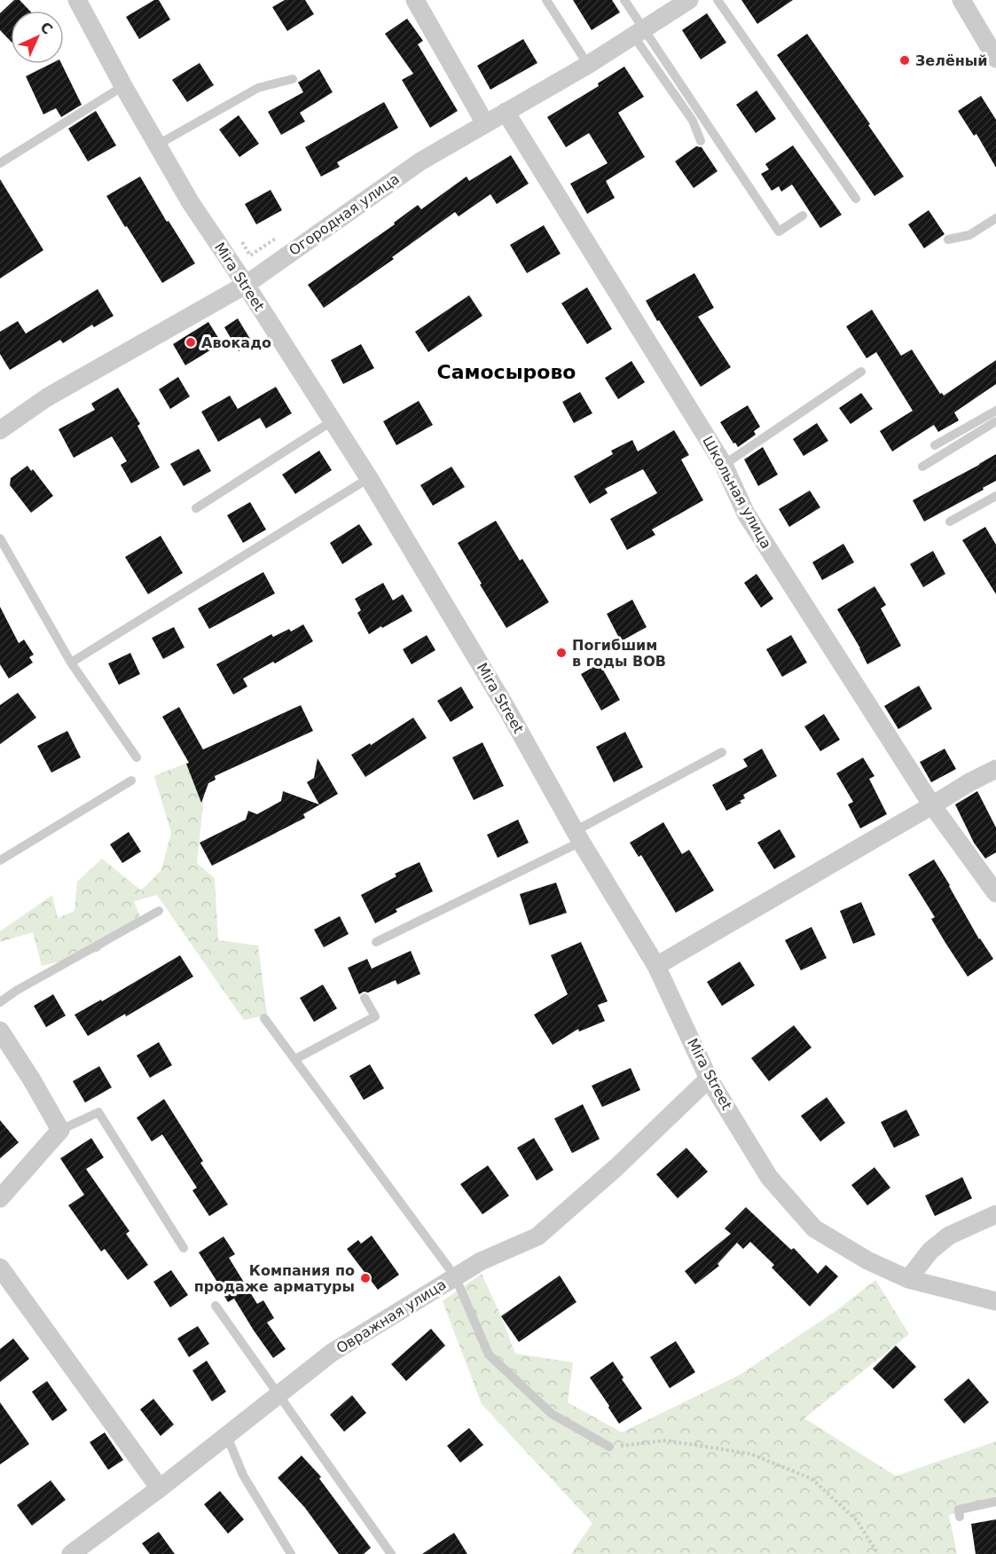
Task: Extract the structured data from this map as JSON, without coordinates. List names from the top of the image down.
{
  "streets": {
    "street": [
      "Огородная улица",
      "Mira Street",
      "Школьная улица",
      "Овражная улица"
    ]
  },
  "crossings": [
    ["Огородная улица", "Mira Street"],
    ["Огородная улица", "Школьная улица"],
    ["Mira Street", "Овражная улица"]
  ],
  "districts": ["Самосырово"],
  "places": [
    "Зелёный",
    "Авокадо",
    "Погибшим в годы ВОВ",
    "Компания по продаже арматуры"
  ],
  "north": "top right"
}
